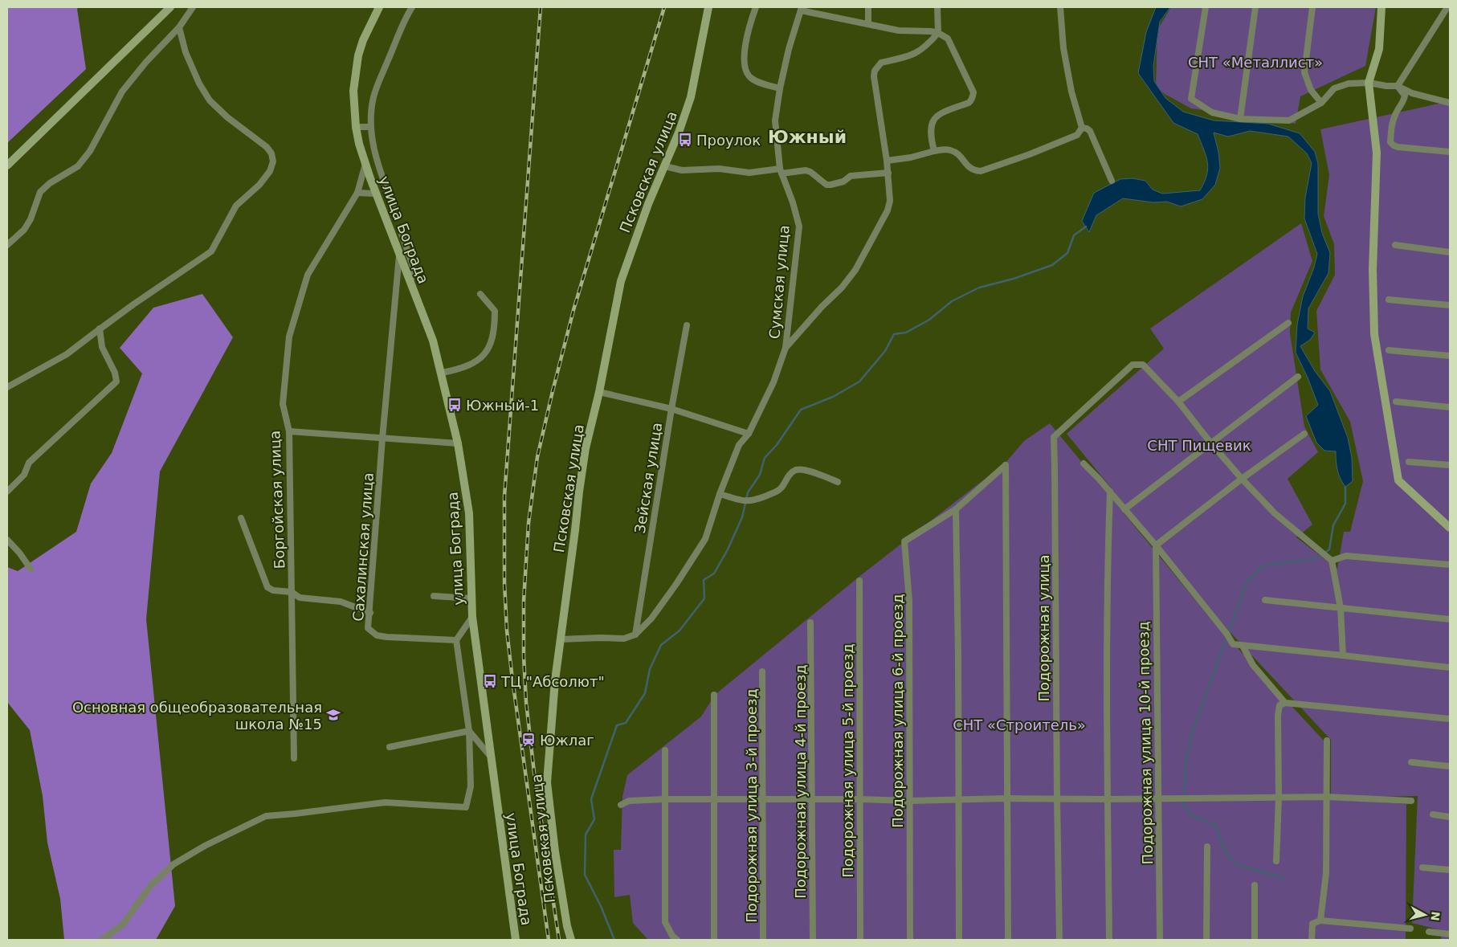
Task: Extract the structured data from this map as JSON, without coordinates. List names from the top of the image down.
{
  "streets": {
    "street": [
      "Псковская улица",
      "улица Бограда",
      "Сумская улица",
      "Зейская улица",
      "Боргойская улица",
      "Сахалинская улица",
      "Подорожная улица",
      "Подорожная улица 6-й проезд",
      "Подорожная улица 10-й проезд",
      "Подорожная улица 5-й проезд",
      "Подорожная улица 4-й проезд",
      "Подорожная улица 3-й проезд"
    ]
  },
  "crossings": [
    ["улица Бограда", "Боргойская улица"],
    ["улица Бограда", "Сахалинская улица"]
  ],
  "districts": ["Южный"],
  "parks": ["СНТ «Металлист»", "СНТ Пищевик", "СНТ «Строитель»"],
  "places": {
    "bus stop": ["Проулок", "Южный-1", "ТЦ \"Абсолют\""],
    "school or university": ["Основная общеобразовательная школа №15"],
    "station": ["Южлаг"]
  },
  "north": "right"
}
